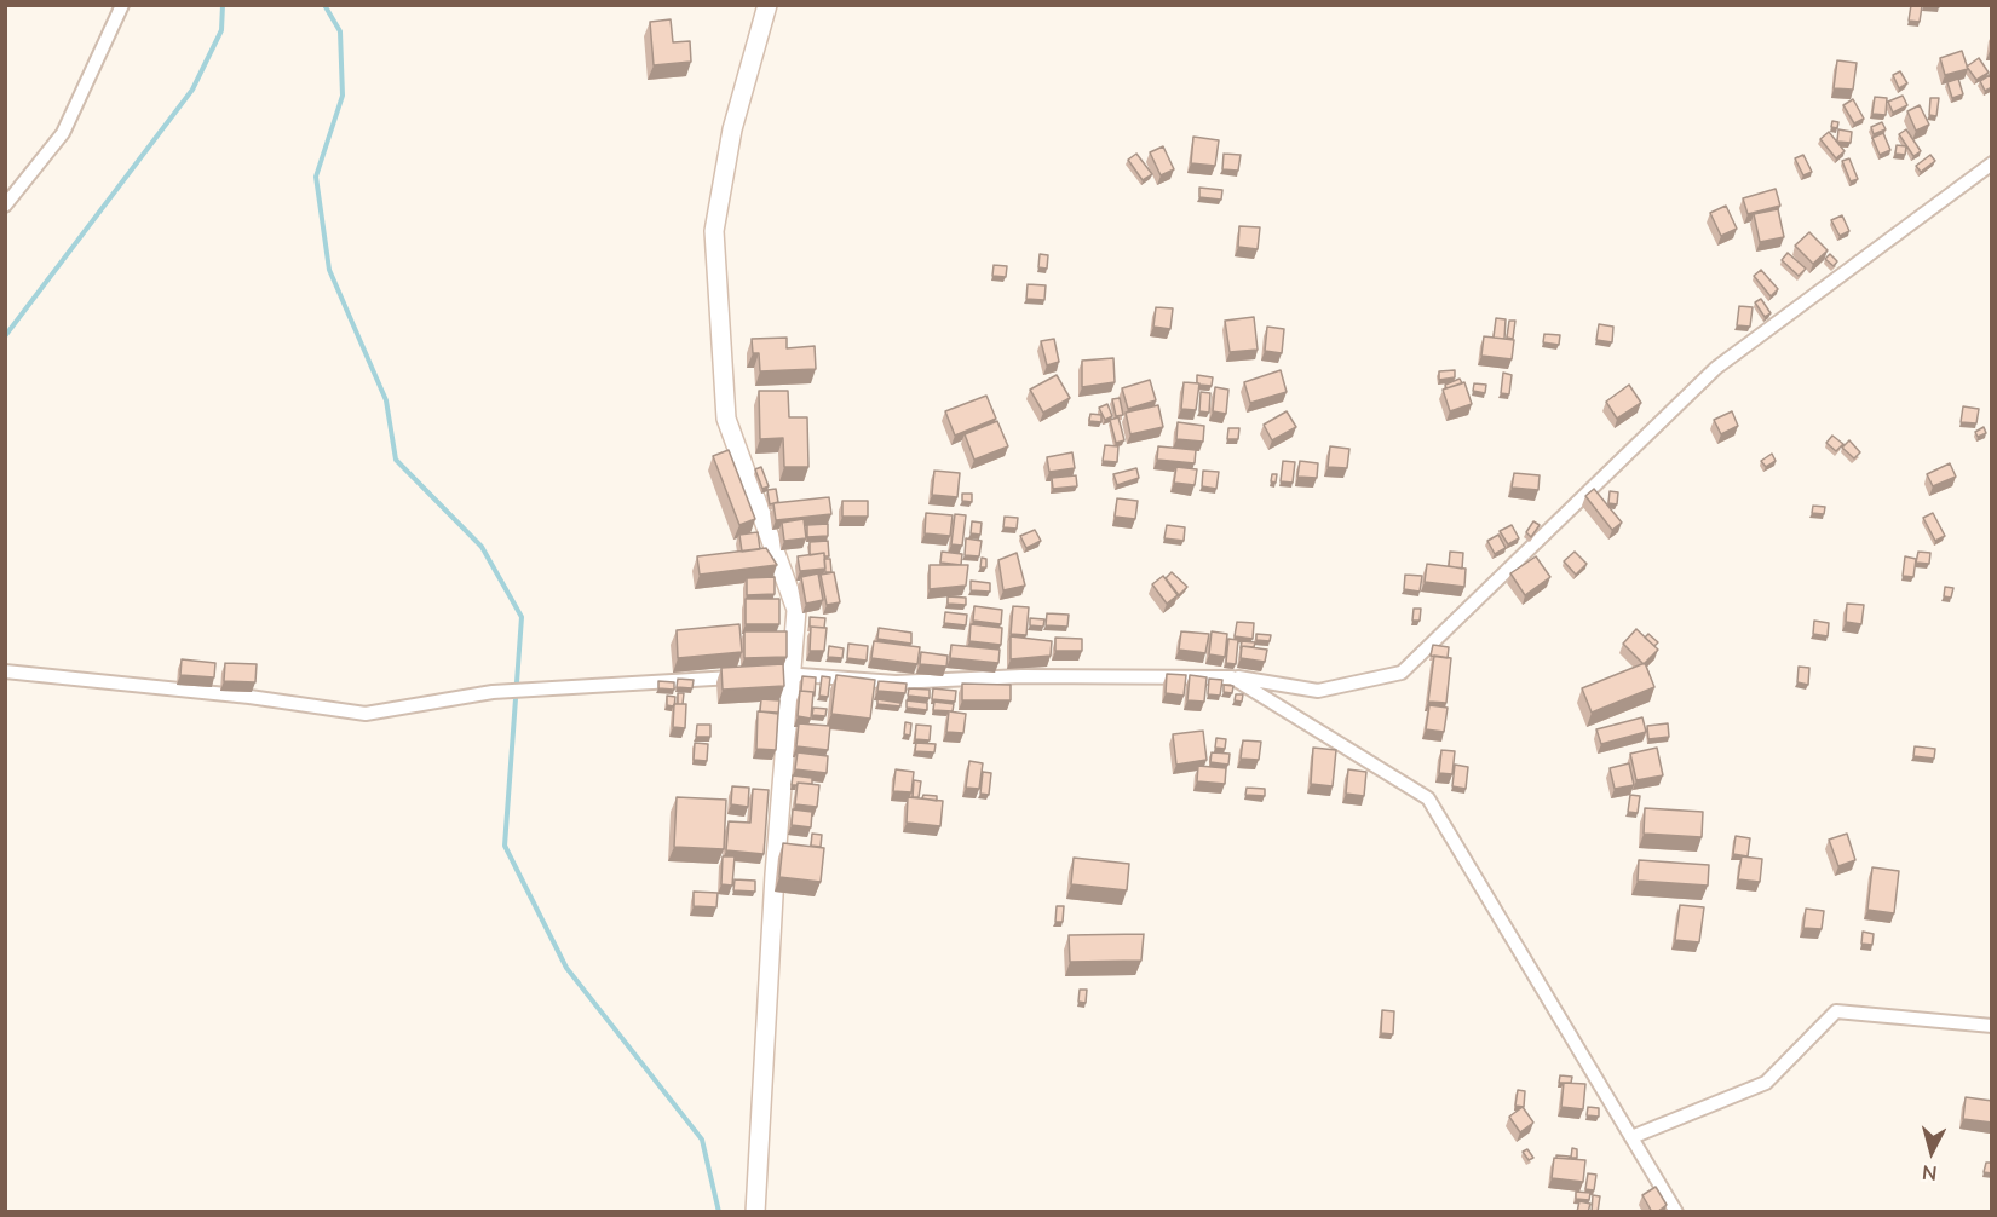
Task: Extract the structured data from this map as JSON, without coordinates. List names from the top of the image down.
{
  "north": "bottom"
}
